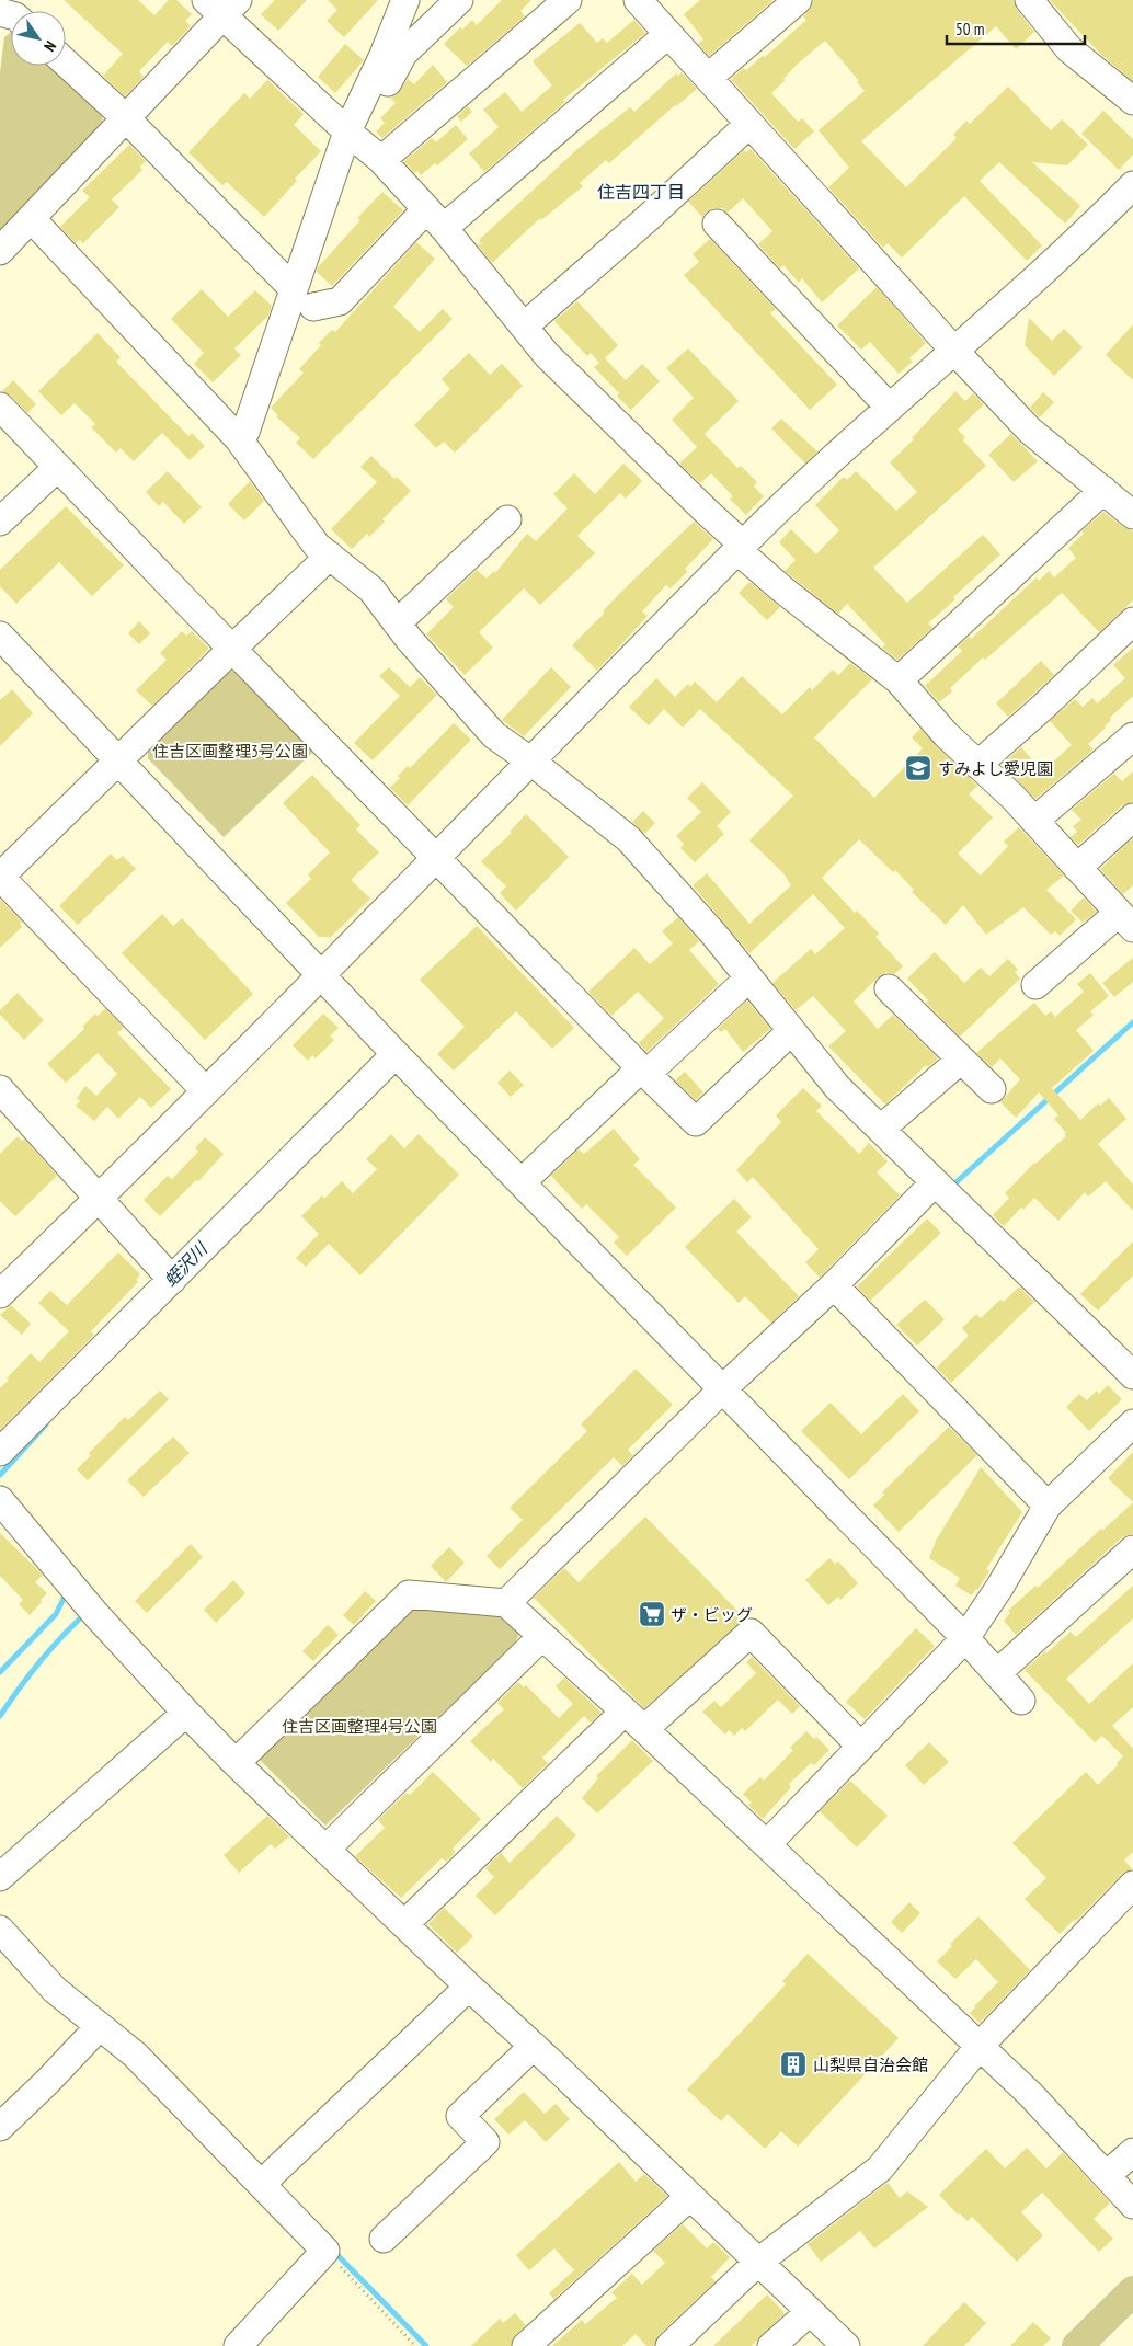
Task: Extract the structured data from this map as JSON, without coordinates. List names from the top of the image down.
{
  "districts": ["住吉四丁目"],
  "water": ["蛭沢川"],
  "parks": ["住吉区画整理3号公園", "住吉区画整理4号公園"],
  "places": {
    "school or university": ["すみよし愛児園"],
    "supermarket": ["ザ・ビッグ"],
    "building": ["山梨県自治会館"]
  },
  "scale_bar": "50 m",
  "north": "bottom right"
}
